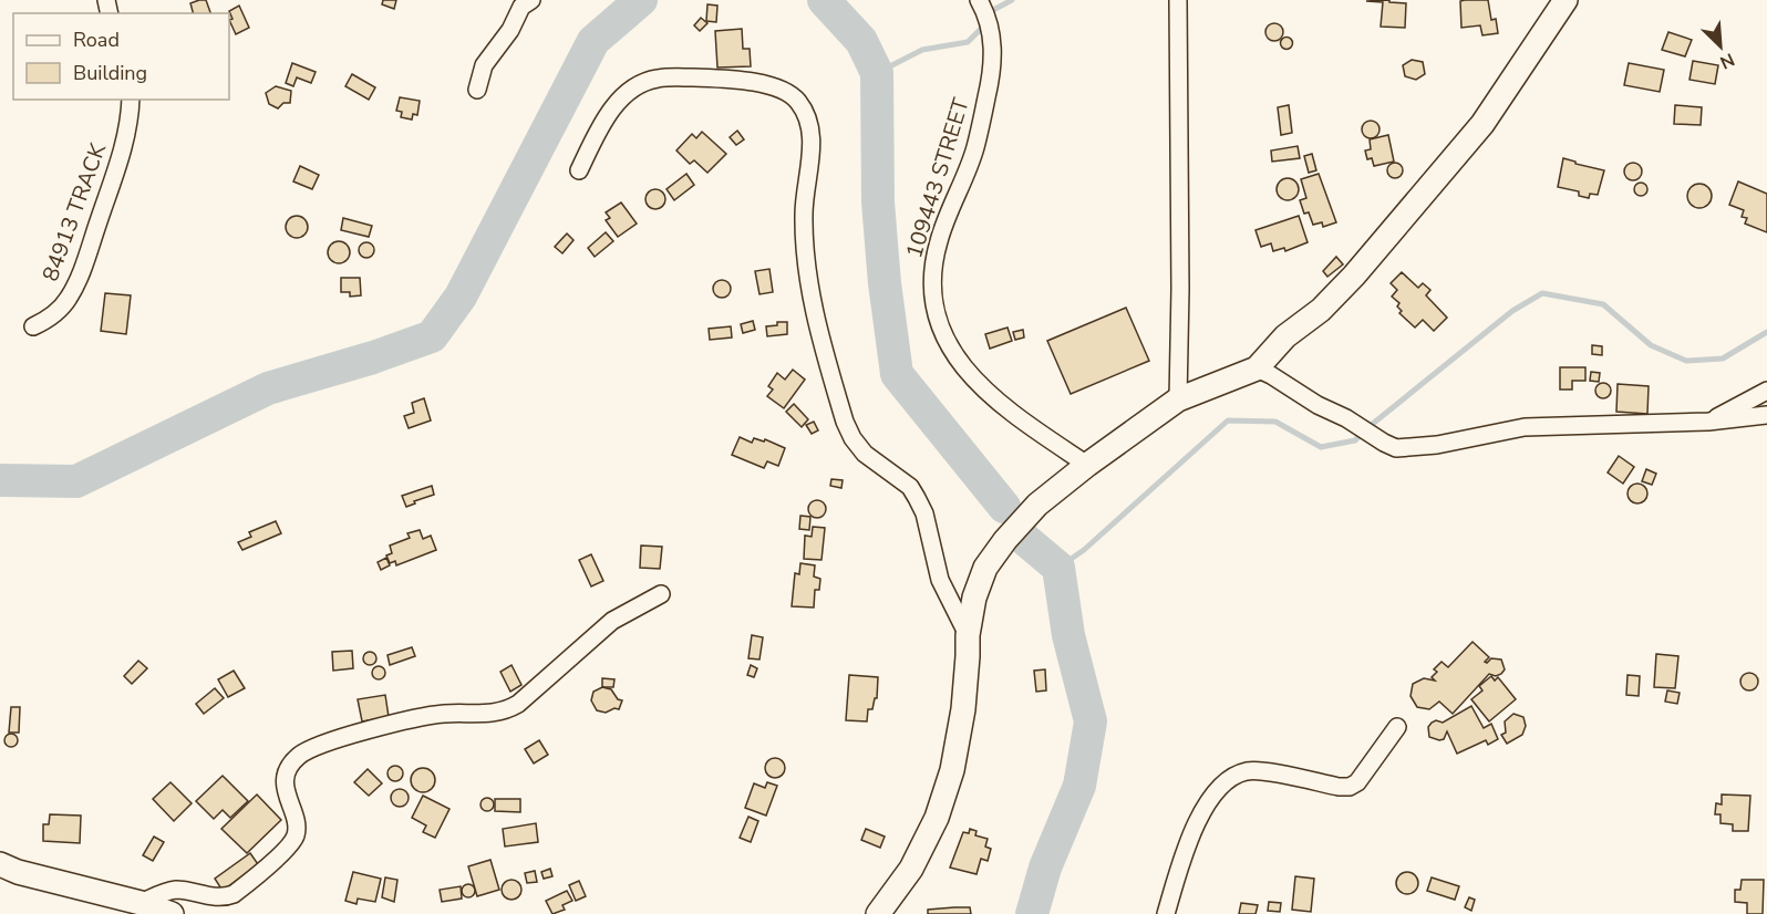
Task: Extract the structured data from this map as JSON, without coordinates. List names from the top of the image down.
{
  "streets": {
    "street": ["109443 STREET", "84913 TRACK"]
  },
  "legend": ["Road", "Building"],
  "north": "bottom right"
}
